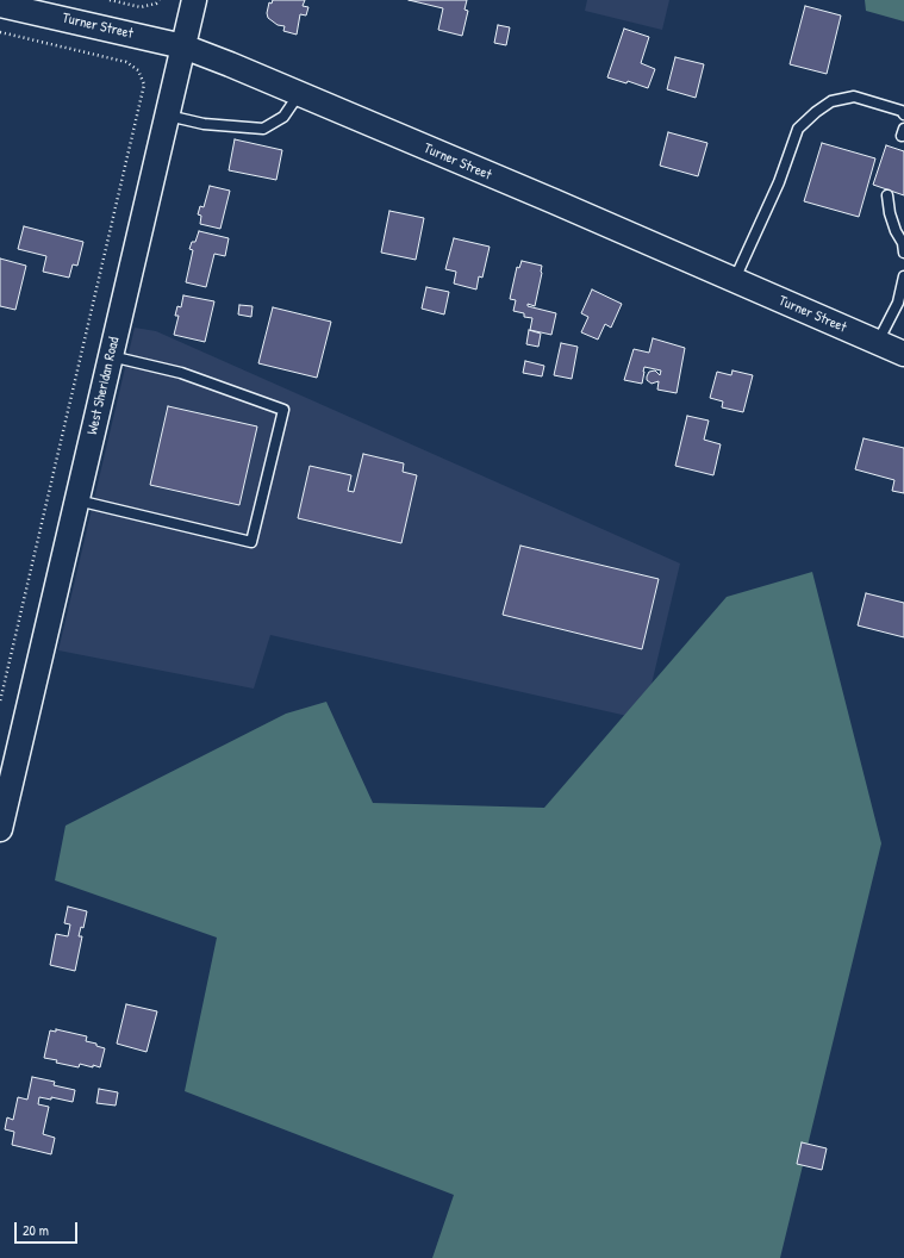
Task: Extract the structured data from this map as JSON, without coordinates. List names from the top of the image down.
{
  "streets": {
    "street": ["Turner Street", "West Sheridan Road"]
  },
  "crossings": [
    ["Turner Street", "West Sheridan Road"]
  ],
  "scale_bar": "20 m"
}
